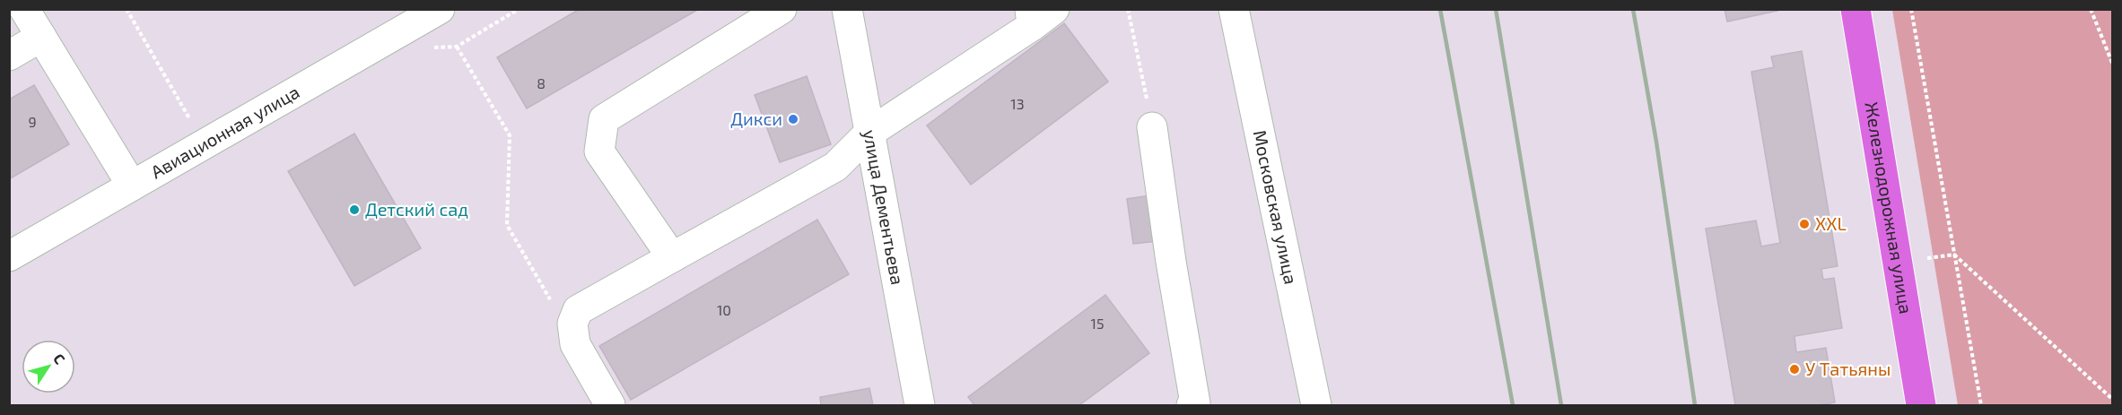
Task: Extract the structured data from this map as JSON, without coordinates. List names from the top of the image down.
{
  "streets": {
    "main road": ["Железнодорожная улица"],
    "street": ["Авиационная улица", "улица Дементьева", "Московская улица"]
  },
  "places": [
    "Дикси",
    "Детский сад",
    "XXL",
    "У Татьяны"
  ],
  "house_numbers": [
    "8",
    "13",
    "9",
    "10",
    "15"
  ],
  "north": "top right"
}
